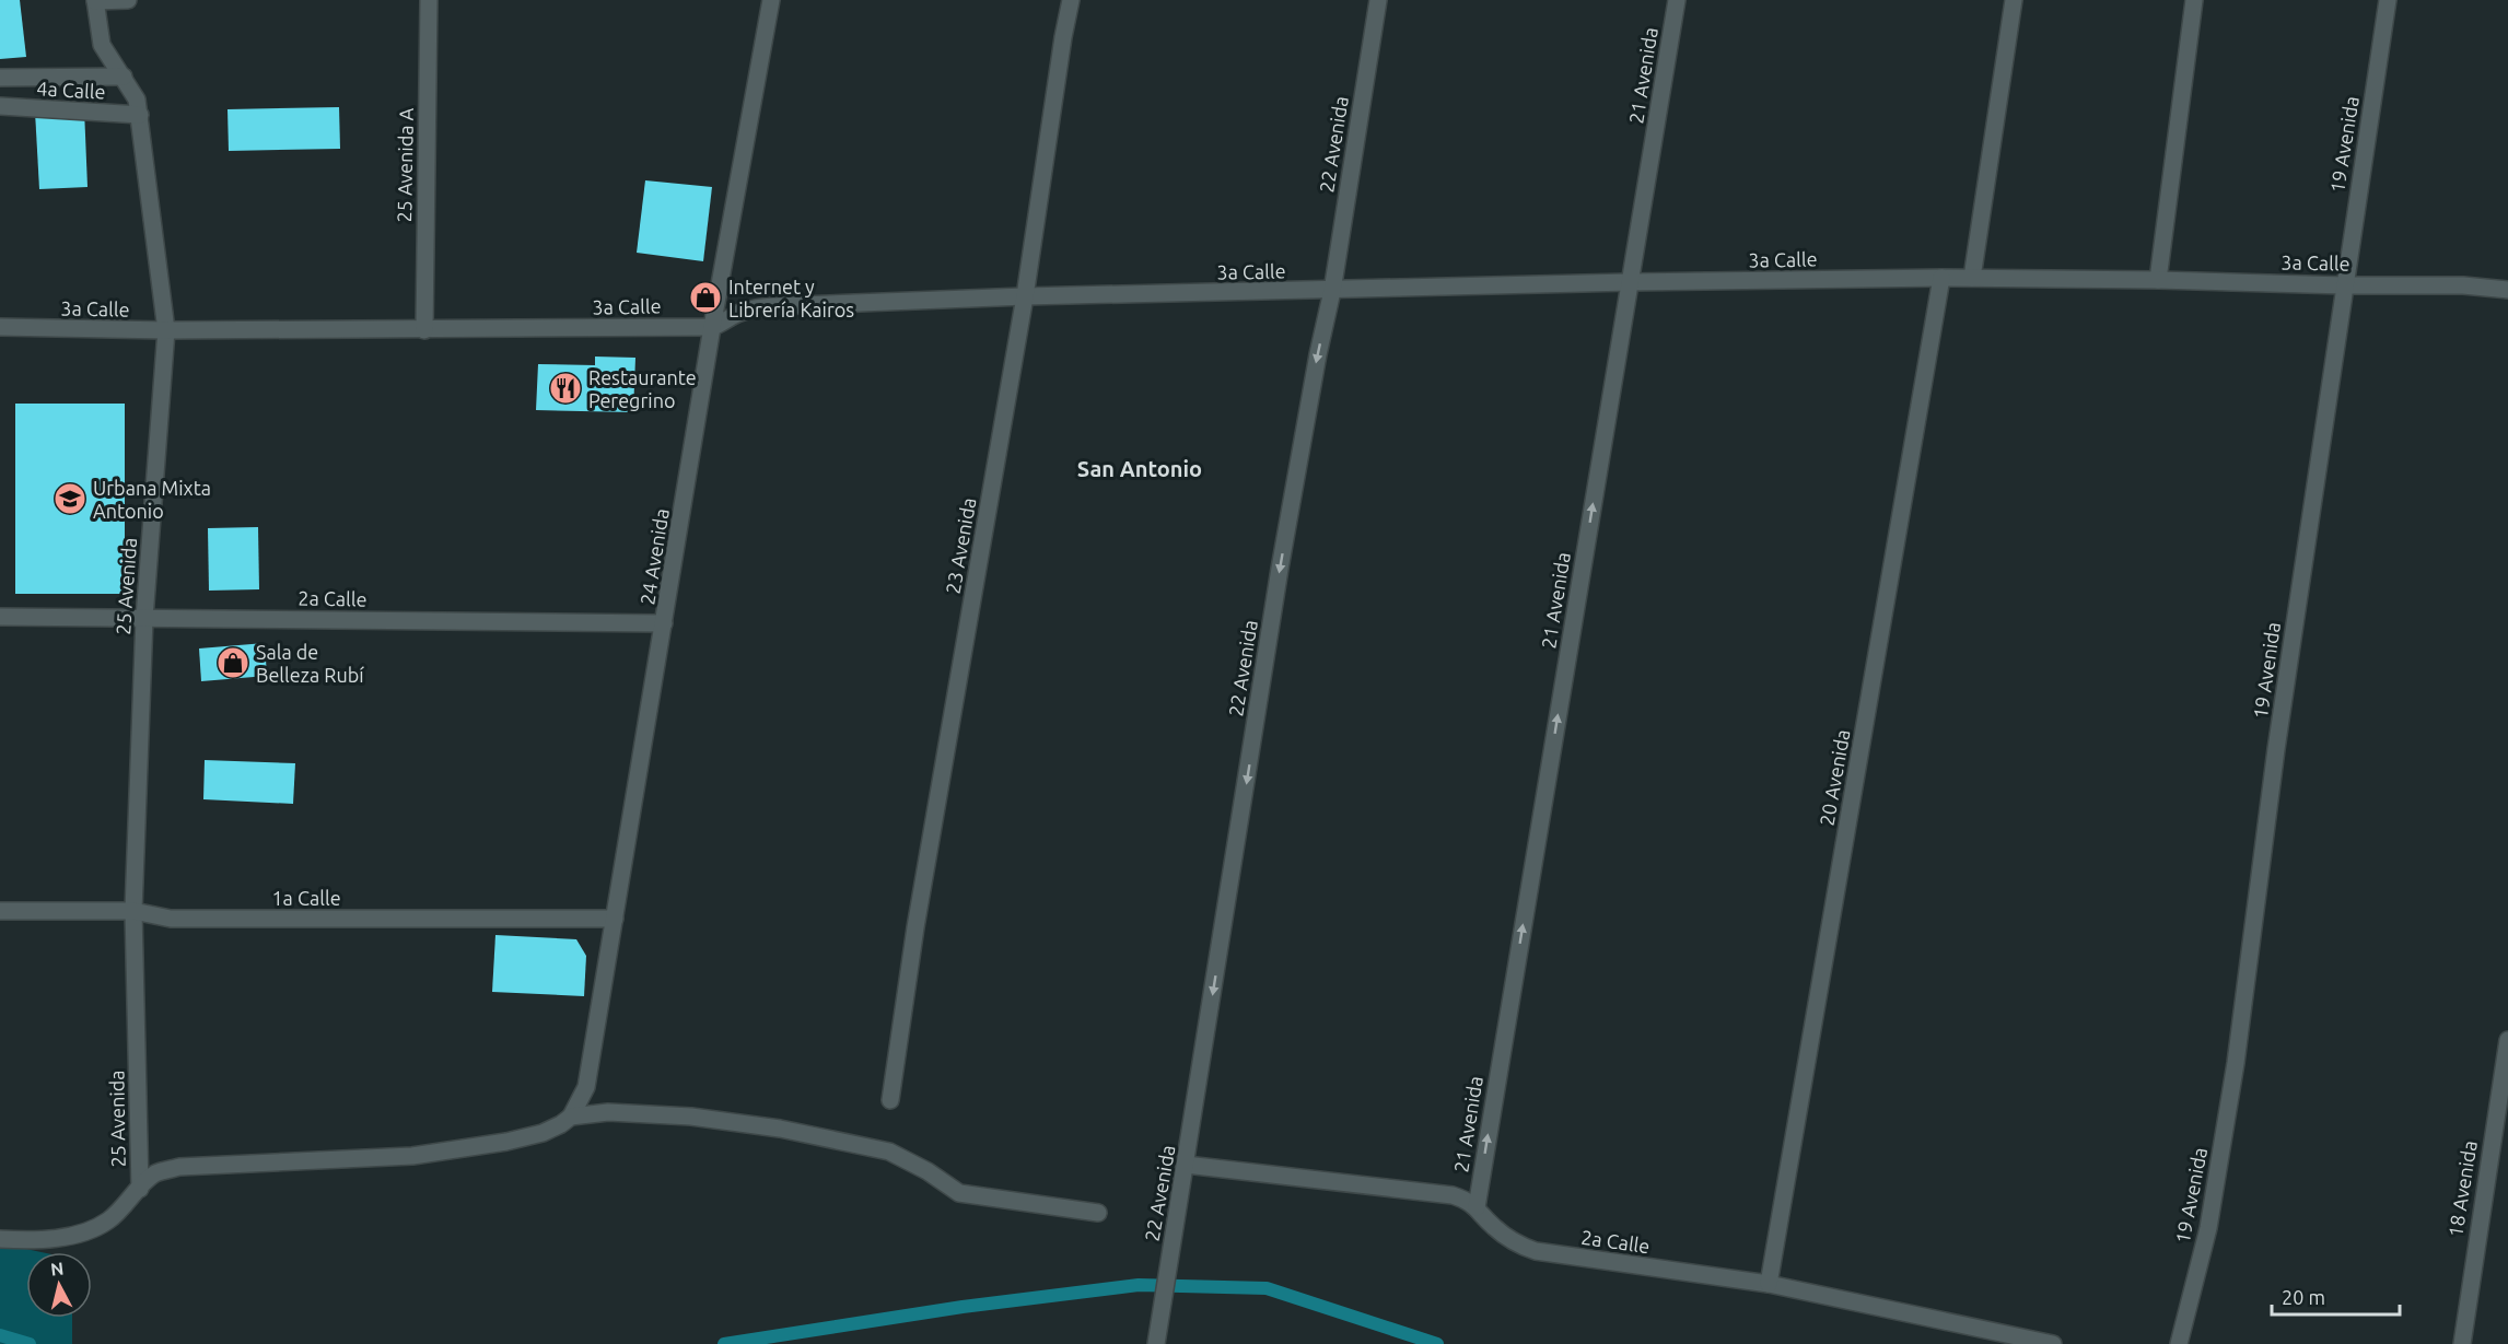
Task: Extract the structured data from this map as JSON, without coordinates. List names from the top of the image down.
{
  "streets": {
    "street": [
      "21 Avenida",
      "4a Calle",
      "22 Avenida",
      "19 Avenida",
      "25 Avenida A",
      "3a Calle",
      "23 Avenida",
      "24 Avenida",
      "25 Avenida",
      "2a Calle",
      "20 Avenida",
      "1a Calle",
      "18 Avenida"
    ]
  },
  "crossings": [
    ["21 Avenida", "3a Calle"],
    ["21 Avenida", "2a Calle"],
    ["4a Calle", "25 Avenida"],
    ["22 Avenida", "3a Calle"],
    ["22 Avenida", "2a Calle"],
    ["19 Avenida", "3a Calle"],
    ["25 Avenida A", "3a Calle"],
    ["3a Calle", "23 Avenida"],
    ["3a Calle", "24 Avenida"],
    ["3a Calle", "25 Avenida"],
    ["3a Calle", "20 Avenida"],
    ["24 Avenida", "2a Calle"],
    ["24 Avenida", "1a Calle"],
    ["25 Avenida", "2a Calle"],
    ["25 Avenida", "1a Calle"],
    ["2a Calle", "20 Avenida"]
  ],
  "one_way": ["21 Avenida", "22 Avenida"],
  "districts": ["San Antonio"],
  "places": {
    "shop": ["Internet y Librería Kairos", "Sala de Belleza Rubí"],
    "restaurant": ["Restaurante Peregrino"],
    "school or university": ["Urbana Mixta Antonio"]
  },
  "scale_bar": "20 m",
  "north": "top"
}
